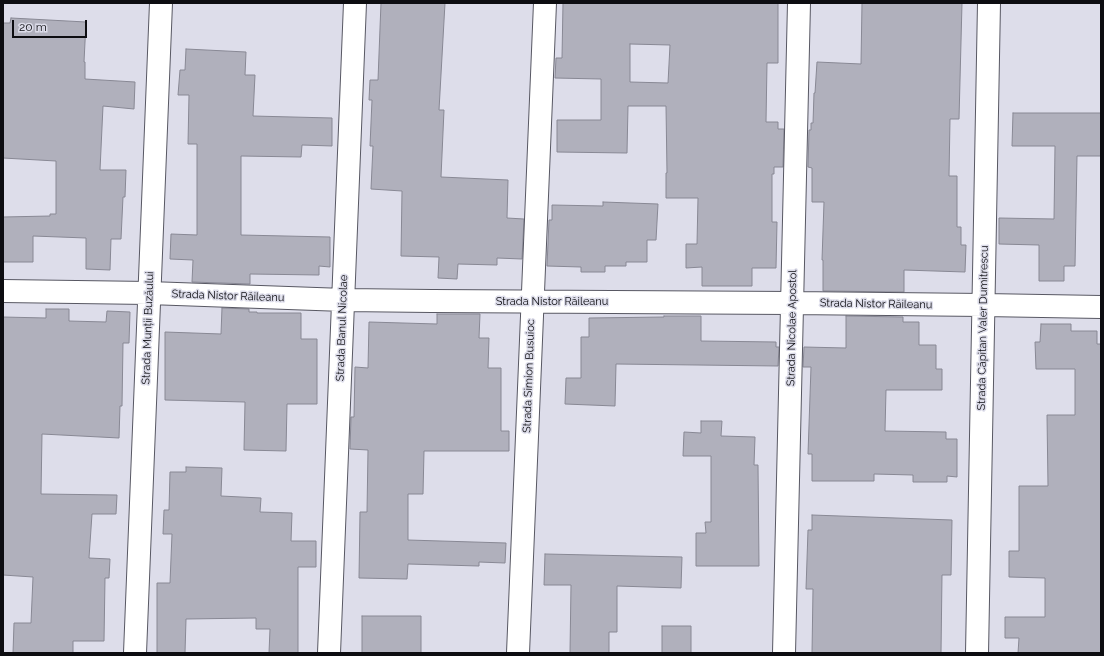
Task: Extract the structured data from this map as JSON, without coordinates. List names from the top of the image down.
{
  "streets": {
    "street": [
      "Strada Nistor Răileanu",
      "Strada Munții Buzăului",
      "Strada Banul Nicolae",
      "Strada Nicolae Apostol",
      "Strada Căpitan Valer Dumitrescu",
      "Strada Simion Busuioc"
    ]
  },
  "crossings": [
    ["Strada Nistor Răileanu", "Strada Munții Buzăului"],
    ["Strada Nistor Răileanu", "Strada Banul Nicolae"],
    ["Strada Nistor Răileanu", "Strada Nicolae Apostol"],
    ["Strada Nistor Răileanu", "Strada Căpitan Valer Dumitrescu"],
    ["Strada Nistor Răileanu", "Strada Simion Busuioc"]
  ],
  "scale_bar": "20 m"
}
